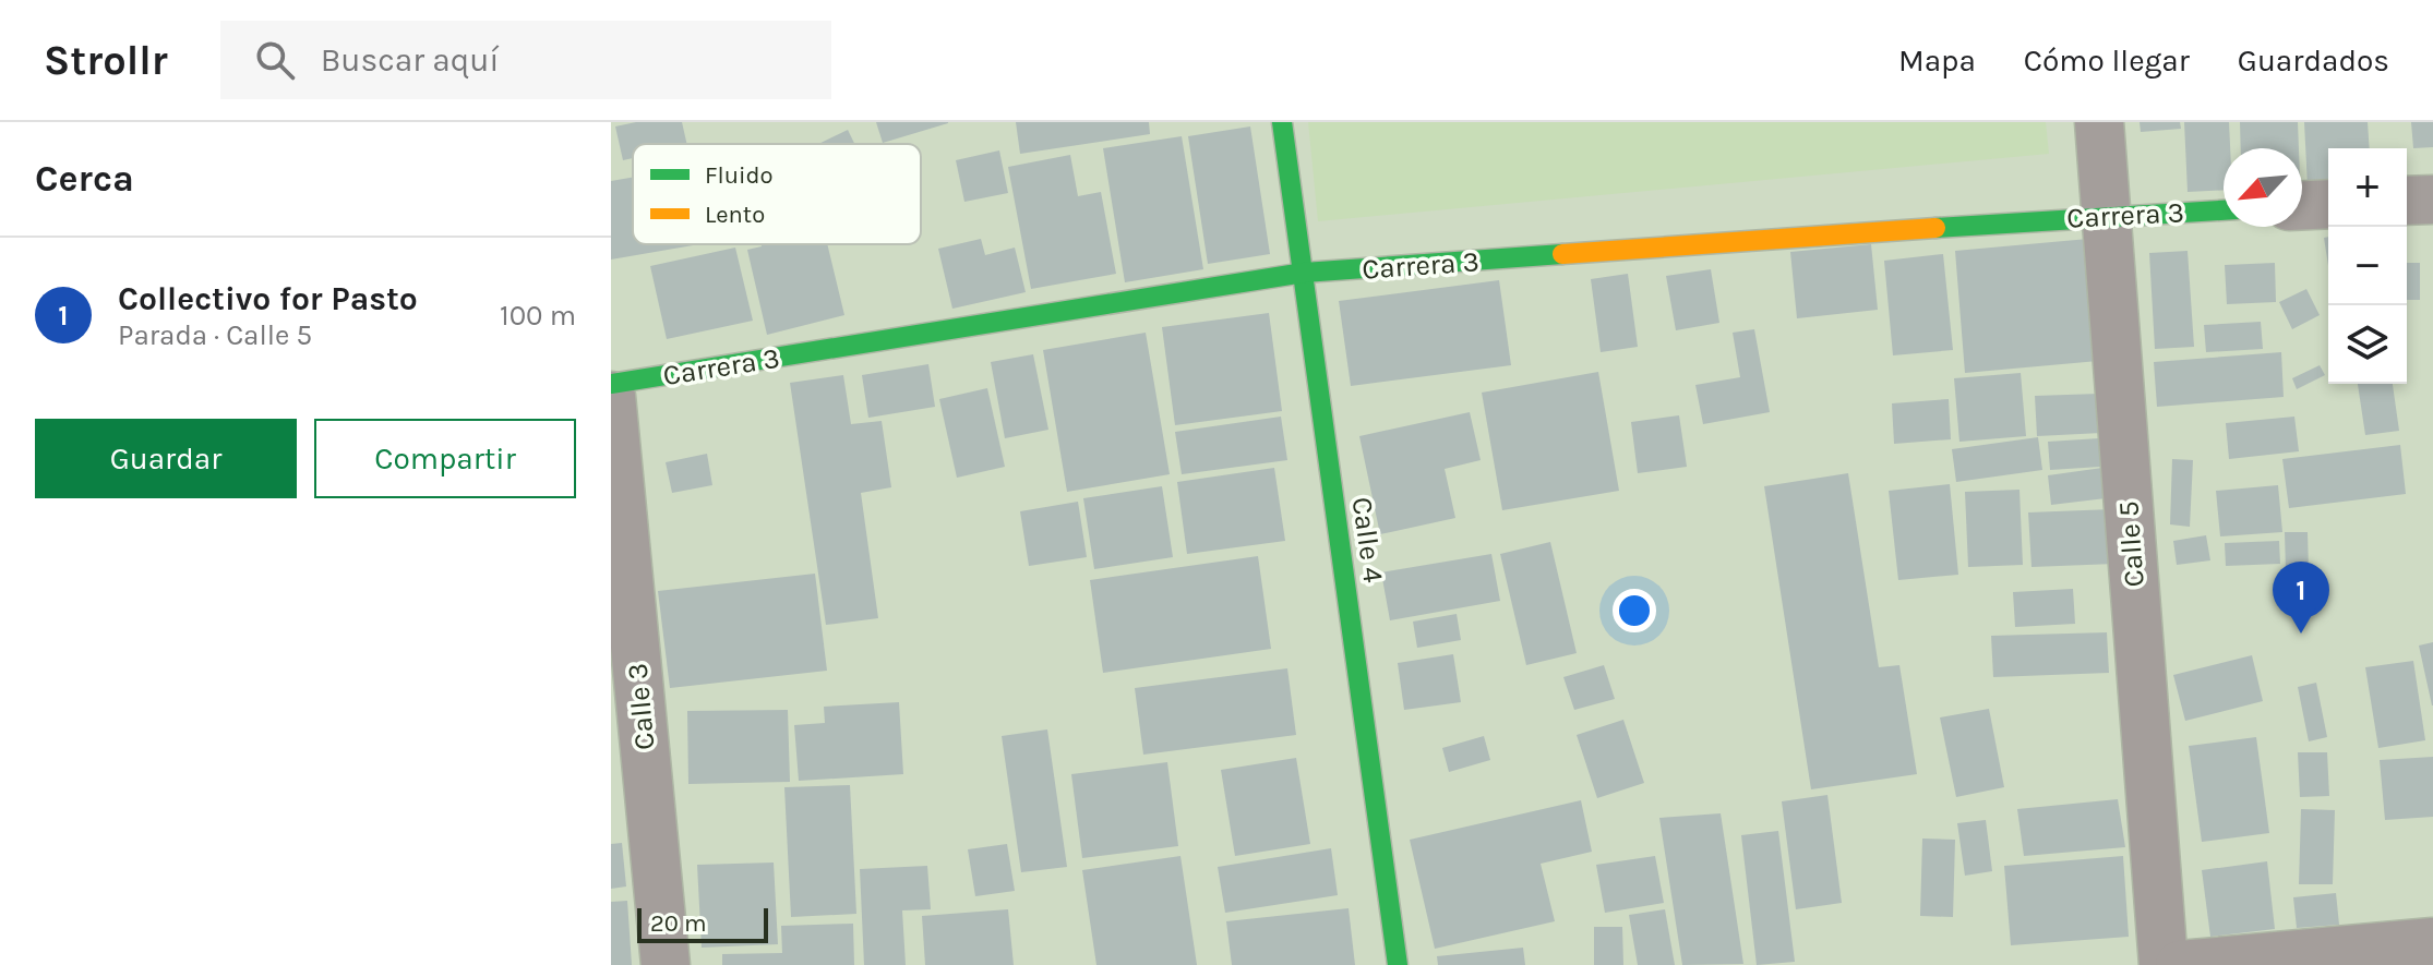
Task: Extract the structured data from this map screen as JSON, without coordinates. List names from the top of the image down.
{
  "streets": {
    "street": [
      "Carrera 3",
      "Calle 4",
      "Calle 5",
      "Calle 3"
    ]
  },
  "crossings": [
    ["Carrera 3", "Calle 4"],
    ["Carrera 3", "Calle 5"]
  ],
  "legend": ["Fluido", "Lento"],
  "scale_bar": "20 m",
  "north": "bottom left",
  "page": {
    "header": "Strollr",
    "search": "Buscar aquí",
    "nav": ["Mapa", "Cómo llegar", "Guardados"],
    "heading": "Cerca",
    "map_buttons": ["+", "−"],
    "list": [
      {
        "mark": "1",
        "name": "Collectivo for Pasto",
        "note": "Parada · Calle 5",
        "value": "100 m"
      }
    ],
    "buttons": ["Guardar", "Compartir"],
    "pins": "1",
    "scale": "20 m"
  }
}
